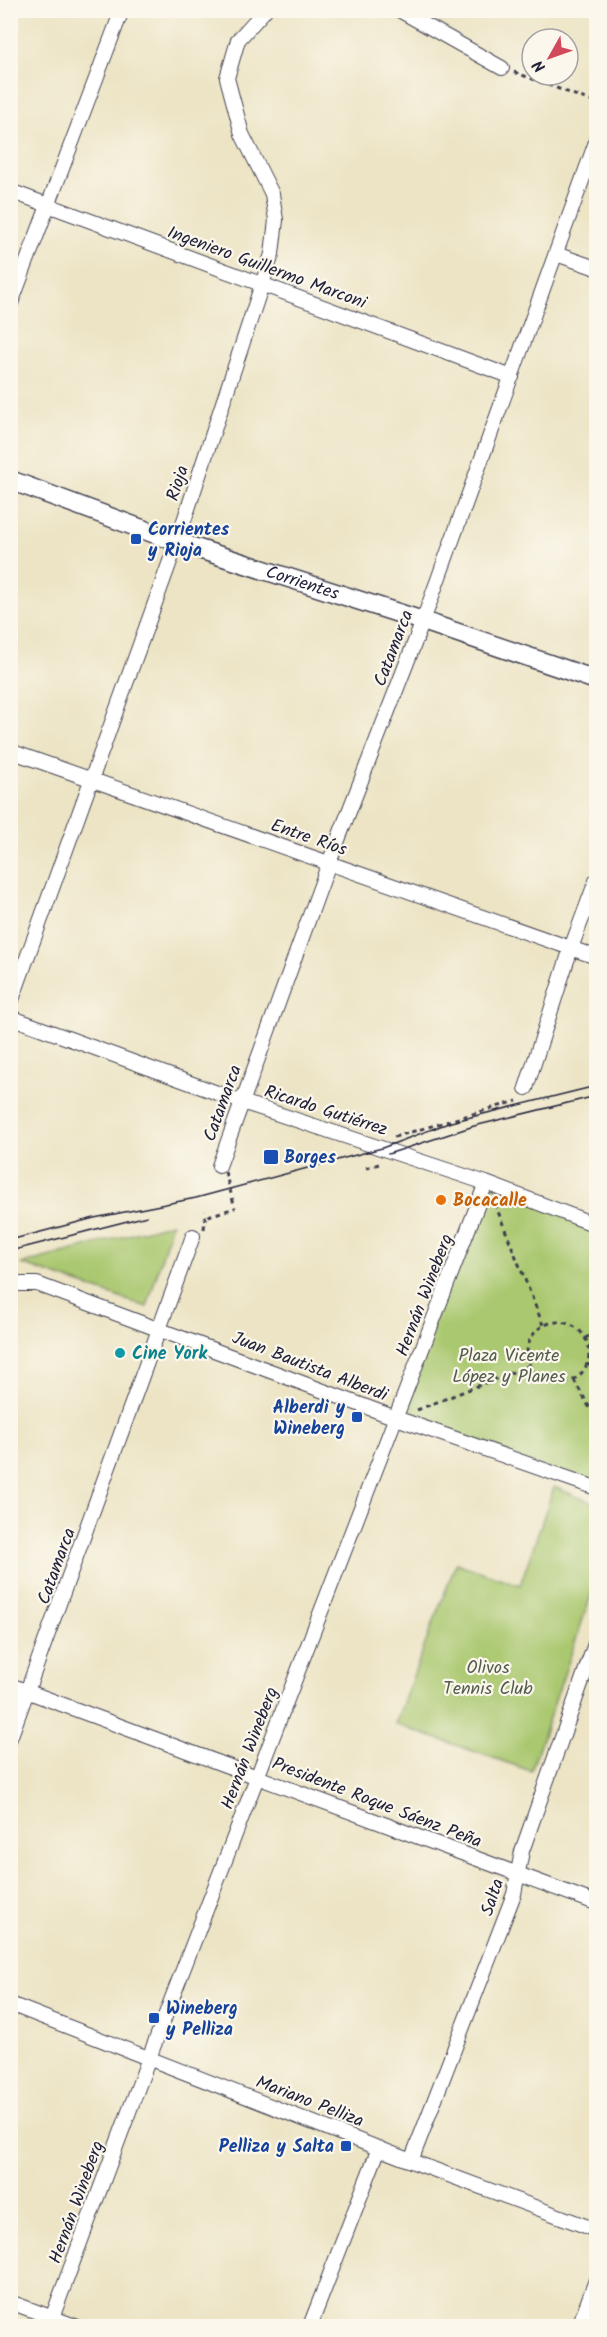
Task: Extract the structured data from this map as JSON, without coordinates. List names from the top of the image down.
{
  "streets": {
    "street": [
      "Ingeniero Guillermo Marconi",
      "Rioja",
      "Corrientes",
      "Catamarca",
      "Entre Ríos",
      "Ricardo Gutiérrez",
      "Hernán Wineberg",
      "Juan Bautista Alberdi",
      "Presidente Roque Sáenz Peña",
      "Salta",
      "Mariano Pelliza"
    ]
  },
  "crossings": [
    ["Ingeniero Guillermo Marconi", "Rioja"],
    ["Ingeniero Guillermo Marconi", "Catamarca"],
    ["Rioja", "Corrientes"],
    ["Rioja", "Entre Ríos"],
    ["Corrientes", "Catamarca"],
    ["Catamarca", "Entre Ríos"],
    ["Catamarca", "Ricardo Gutiérrez"],
    ["Catamarca", "Juan Bautista Alberdi"],
    ["Catamarca", "Presidente Roque Sáenz Peña"],
    ["Ricardo Gutiérrez", "Hernán Wineberg"],
    ["Hernán Wineberg", "Juan Bautista Alberdi"],
    ["Hernán Wineberg", "Presidente Roque Sáenz Peña"],
    ["Hernán Wineberg", "Mariano Pelliza"],
    ["Presidente Roque Sáenz Peña", "Salta"],
    ["Salta", "Mariano Pelliza"]
  ],
  "parks": ["Plaza Vicente López y Planes", "Olivos Tennis Club"],
  "places": {
    "transit": [
      "Corrientes y Rioja",
      "Borges",
      "Alberdi y Wineberg",
      "Wineberg y Pelliza",
      "Pelliza y Salta"
    ],
    "other": ["Bocacalle", "Cine York"]
  },
  "north": "bottom left"
}
